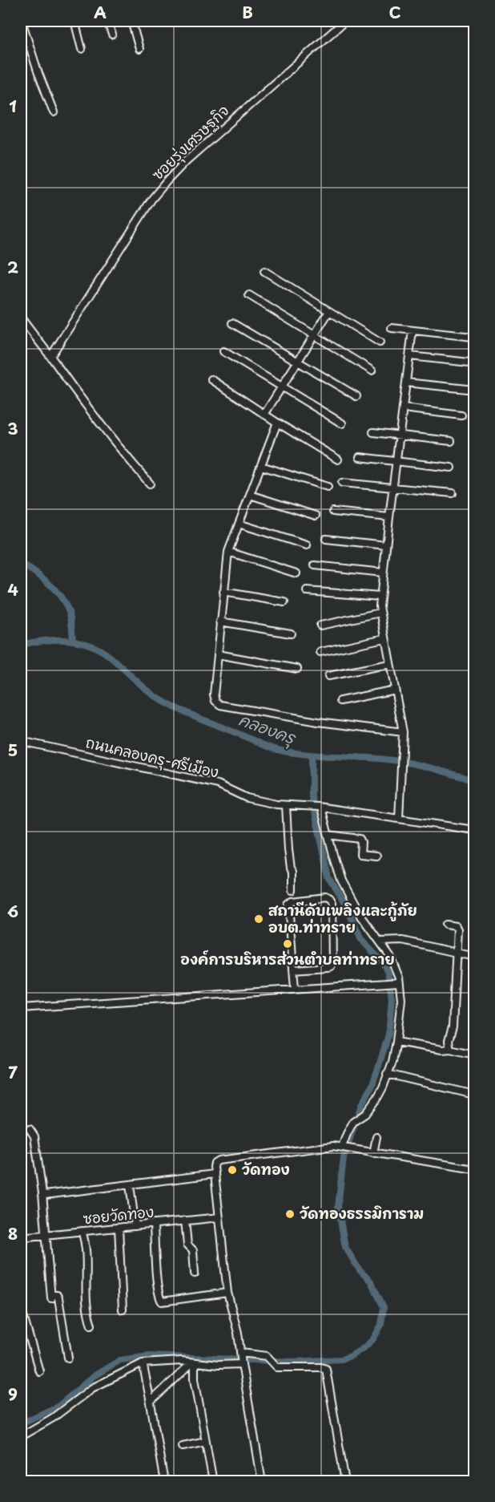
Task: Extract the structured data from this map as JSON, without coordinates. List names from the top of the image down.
{
  "streets": {
    "street": ["ซอยรุ่งเศรษฐกิจ", "ถนนคลองครุ-ศรีเมือง", "ซอยวัดทอง"]
  },
  "water": ["คลองครุ"],
  "places": [
    "สถานีดับเพลิงและกู้ภัย อบต.ท่าทราย",
    "องค์การบริหารส่วนตำบลท่าทราย",
    "วัดทอง",
    "วัดทองธรรมิการาม"
  ],
  "grid": {
    "columns": ["A", "B", "C"],
    "rows": [
      "1",
      "2",
      "3",
      "4",
      "5",
      "6",
      "7",
      "8",
      "9"
    ]
  }
}
